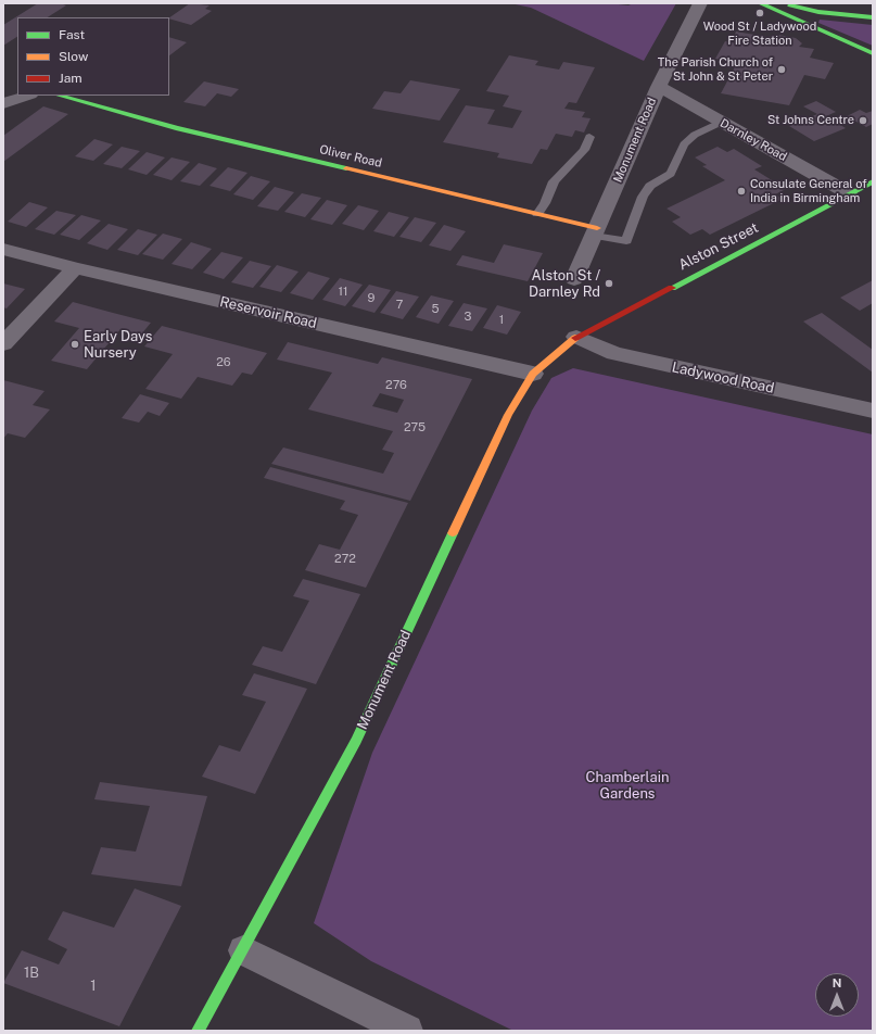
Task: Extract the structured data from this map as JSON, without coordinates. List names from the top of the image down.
{
  "streets": {
    "main road": ["Monument Road", "Oliver Road", "Alston Street"],
    "street": ["Darnley Road", "Reservoir Road", "Ladywood Road"]
  },
  "crossings": [
    ["Monument Road", "Darnley Road"],
    ["Monument Road", "Oliver Road"],
    ["Monument Road", "Alston Street"],
    ["Monument Road", "Reservoir Road"],
    ["Monument Road", "Ladywood Road"],
    ["Darnley Road", "Alston Street"],
    ["Alston Street", "Ladywood Road"]
  ],
  "parks": ["Chamberlain Gardens"],
  "places": [
    "Wood St / Ladywood Fire Station",
    "The Parish Church of St John & St Peter",
    "St Johns Centre",
    "Consulate General of India in Birmingham",
    "Alston St / Darnley Rd",
    "Early Days Nursery"
  ],
  "house_numbers": [
    "11",
    "9",
    "7",
    "5",
    "3",
    "1",
    "26",
    "276",
    "275",
    "272",
    "1B",
    "1"
  ],
  "legend": ["Fast", "Slow", "Jam"],
  "north": "top"
}
